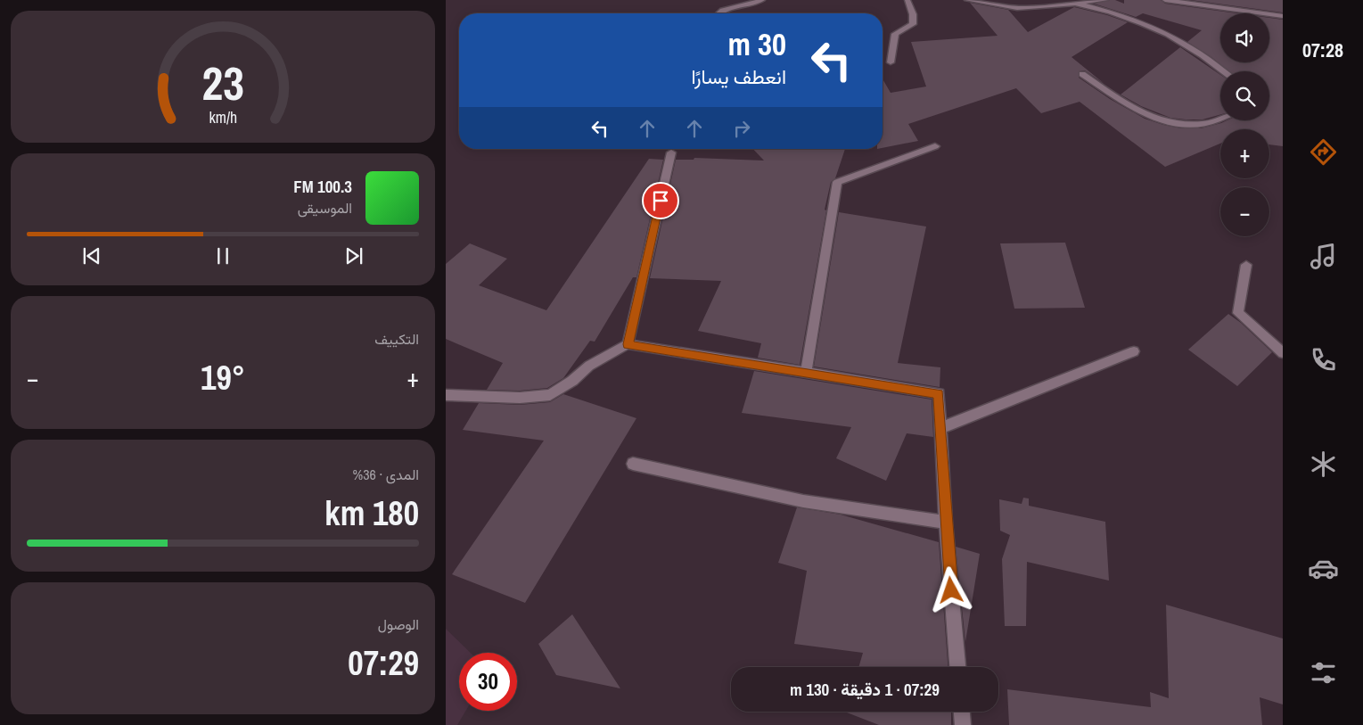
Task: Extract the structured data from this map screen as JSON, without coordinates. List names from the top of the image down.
{
  "page": {
    "tabs": "07:28",
    "map_buttons": ["+", "−"],
    "turn": ["30 m", "انعطف يسارًا"],
    "song": ["100.3 FM", "الموسيقى"],
    "tile": [
      "التكييف",
      ["المدى · 36%", "180 km"],
      ["الوصول", "07:29"]
    ],
    "heat": ["−", "19°", "+"],
    "limit": "30",
    "trip": "07:29 · 1 دقيقة · 130 m",
    "gauge": ["23", "km/h"]
  }
}
